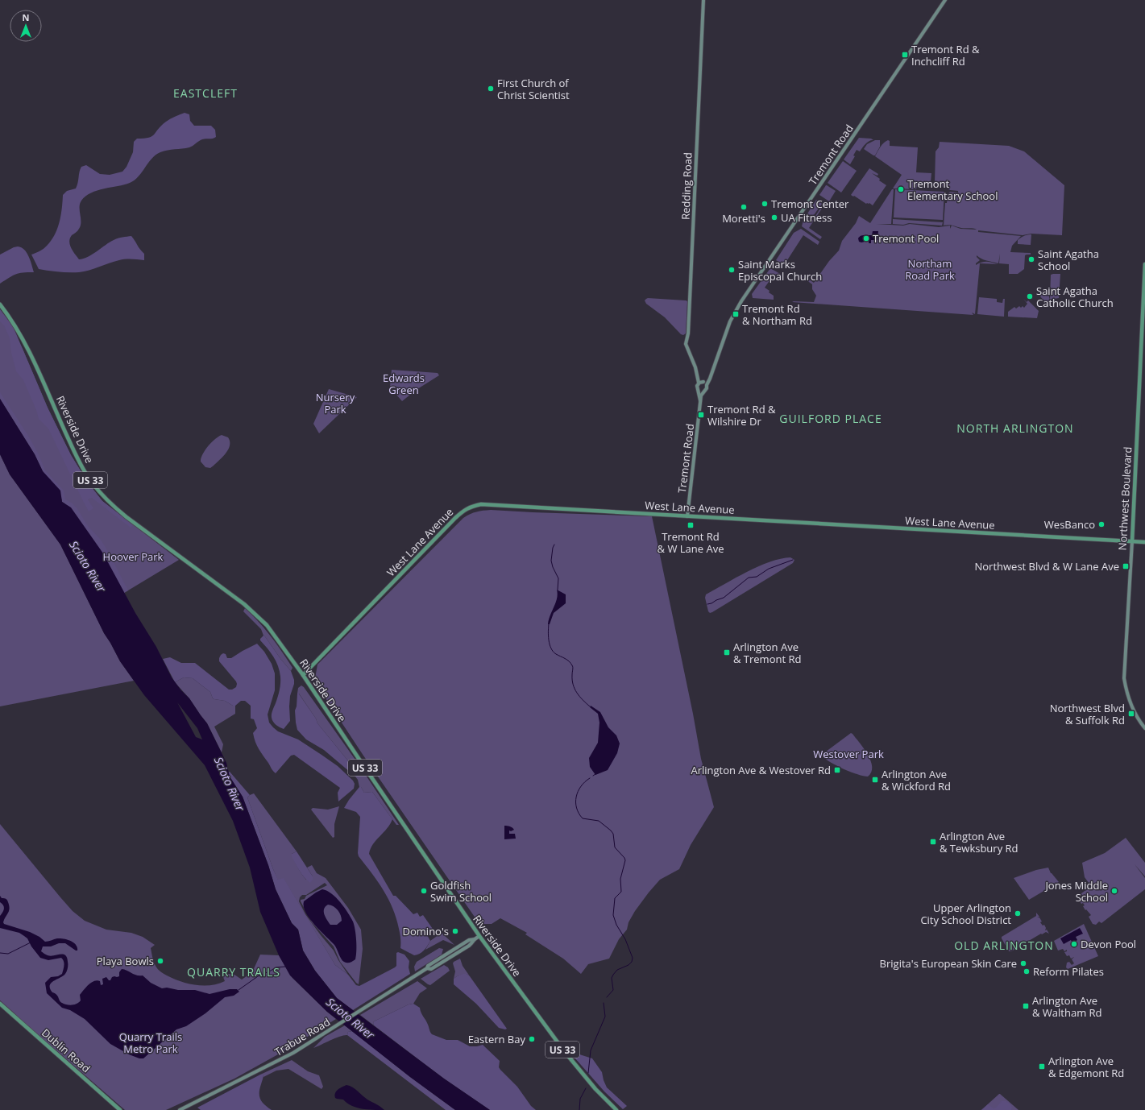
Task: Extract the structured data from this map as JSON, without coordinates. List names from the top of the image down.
{
  "streets": {
    "main road": [
      "Tremont Road",
      "Redding Road",
      "Riverside Drive",
      "US 33",
      "Northwest Boulevard",
      "West Lane Avenue",
      "Trabue Road",
      "Dublin Road"
    ]
  },
  "crossings": [
    ["Tremont Road", "Redding Road"],
    ["Tremont Road", "West Lane Avenue"],
    ["Riverside Drive", "West Lane Avenue"],
    ["Riverside Drive", "Trabue Road"],
    ["Northwest Boulevard", "West Lane Avenue"]
  ],
  "districts": [
    "EASTCLEFT",
    "GUILFORD PLACE",
    "NORTH ARLINGTON",
    "OLD ARLINGTON",
    "QUARRY TRAILS"
  ],
  "water": ["Scioto River"],
  "parks": [
    "Northam Road Park",
    "Edwards Green",
    "Nursery Park",
    "Hoover Park",
    "Westover Park",
    "Quarry Trails Metro Park"
  ],
  "places": {
    "transit": [
      "Tremont Rd & Inchcliff Rd",
      "Tremont Rd & Northam Rd",
      "Tremont Rd & Wilshire Dr",
      "Tremont Rd & W Lane Ave",
      "Northwest Blvd & W Lane Ave",
      "Arlington Ave & Tremont Rd",
      "Northwest Blvd & Suffolk Rd",
      "Arlington Ave & Westover Rd",
      "Arlington Ave & Wickford Rd",
      "Arlington Ave & Tewksbury Rd",
      "Arlington Ave & Waltham Rd",
      "Arlington Ave & Edgemont Rd"
    ],
    "other": [
      "First Church of Christ Scientist",
      "Tremont Elementary School",
      "Tremont Center",
      "Moretti's",
      "UA Fitness",
      "Tremont Pool",
      "Saint Agatha School",
      "Saint Marks Episcopal Church",
      "Saint Agatha Catholic Church",
      "WesBanco",
      "Goldfish Swim School",
      "Jones Middle School",
      "Upper Arlington City School District",
      "Domino's",
      "Devon Pool",
      "Playa Bowls",
      "Brigita's European Skin Care",
      "Reform Pilates",
      "Eastern Bay"
    ]
  },
  "north": "top"
}
